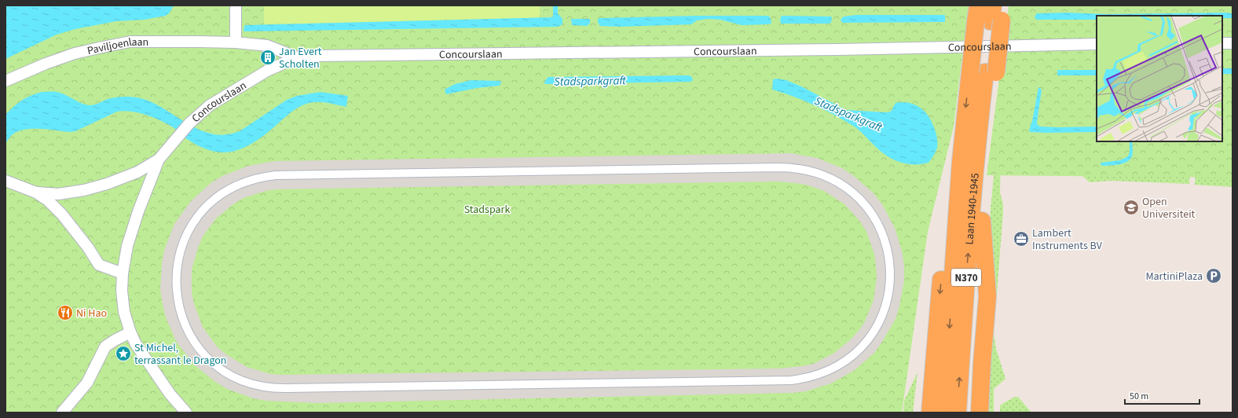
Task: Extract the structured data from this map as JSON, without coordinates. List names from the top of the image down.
{
  "streets": {
    "highway": ["Laan 1940-1945", "N370"],
    "street": ["Concourslaan", "Paviljoenlaan"]
  },
  "crossings": [
    ["Concourslaan", "Paviljoenlaan"],
    ["Laan 1940-1945", "N370"]
  ],
  "water": ["Stadsparkgraft"],
  "parks": ["Stadspark"],
  "places": {
    "building": ["Jan Evert Scholten"],
    "school or university": ["Open Universiteit"],
    "office": ["Lambert Instruments BV"],
    "parking": ["MartiniPlaza"],
    "restaurant": ["Ni Hao"],
    "place": ["St Michel, terrassant le Dragon"]
  },
  "scale_bar": "50 m"
}
